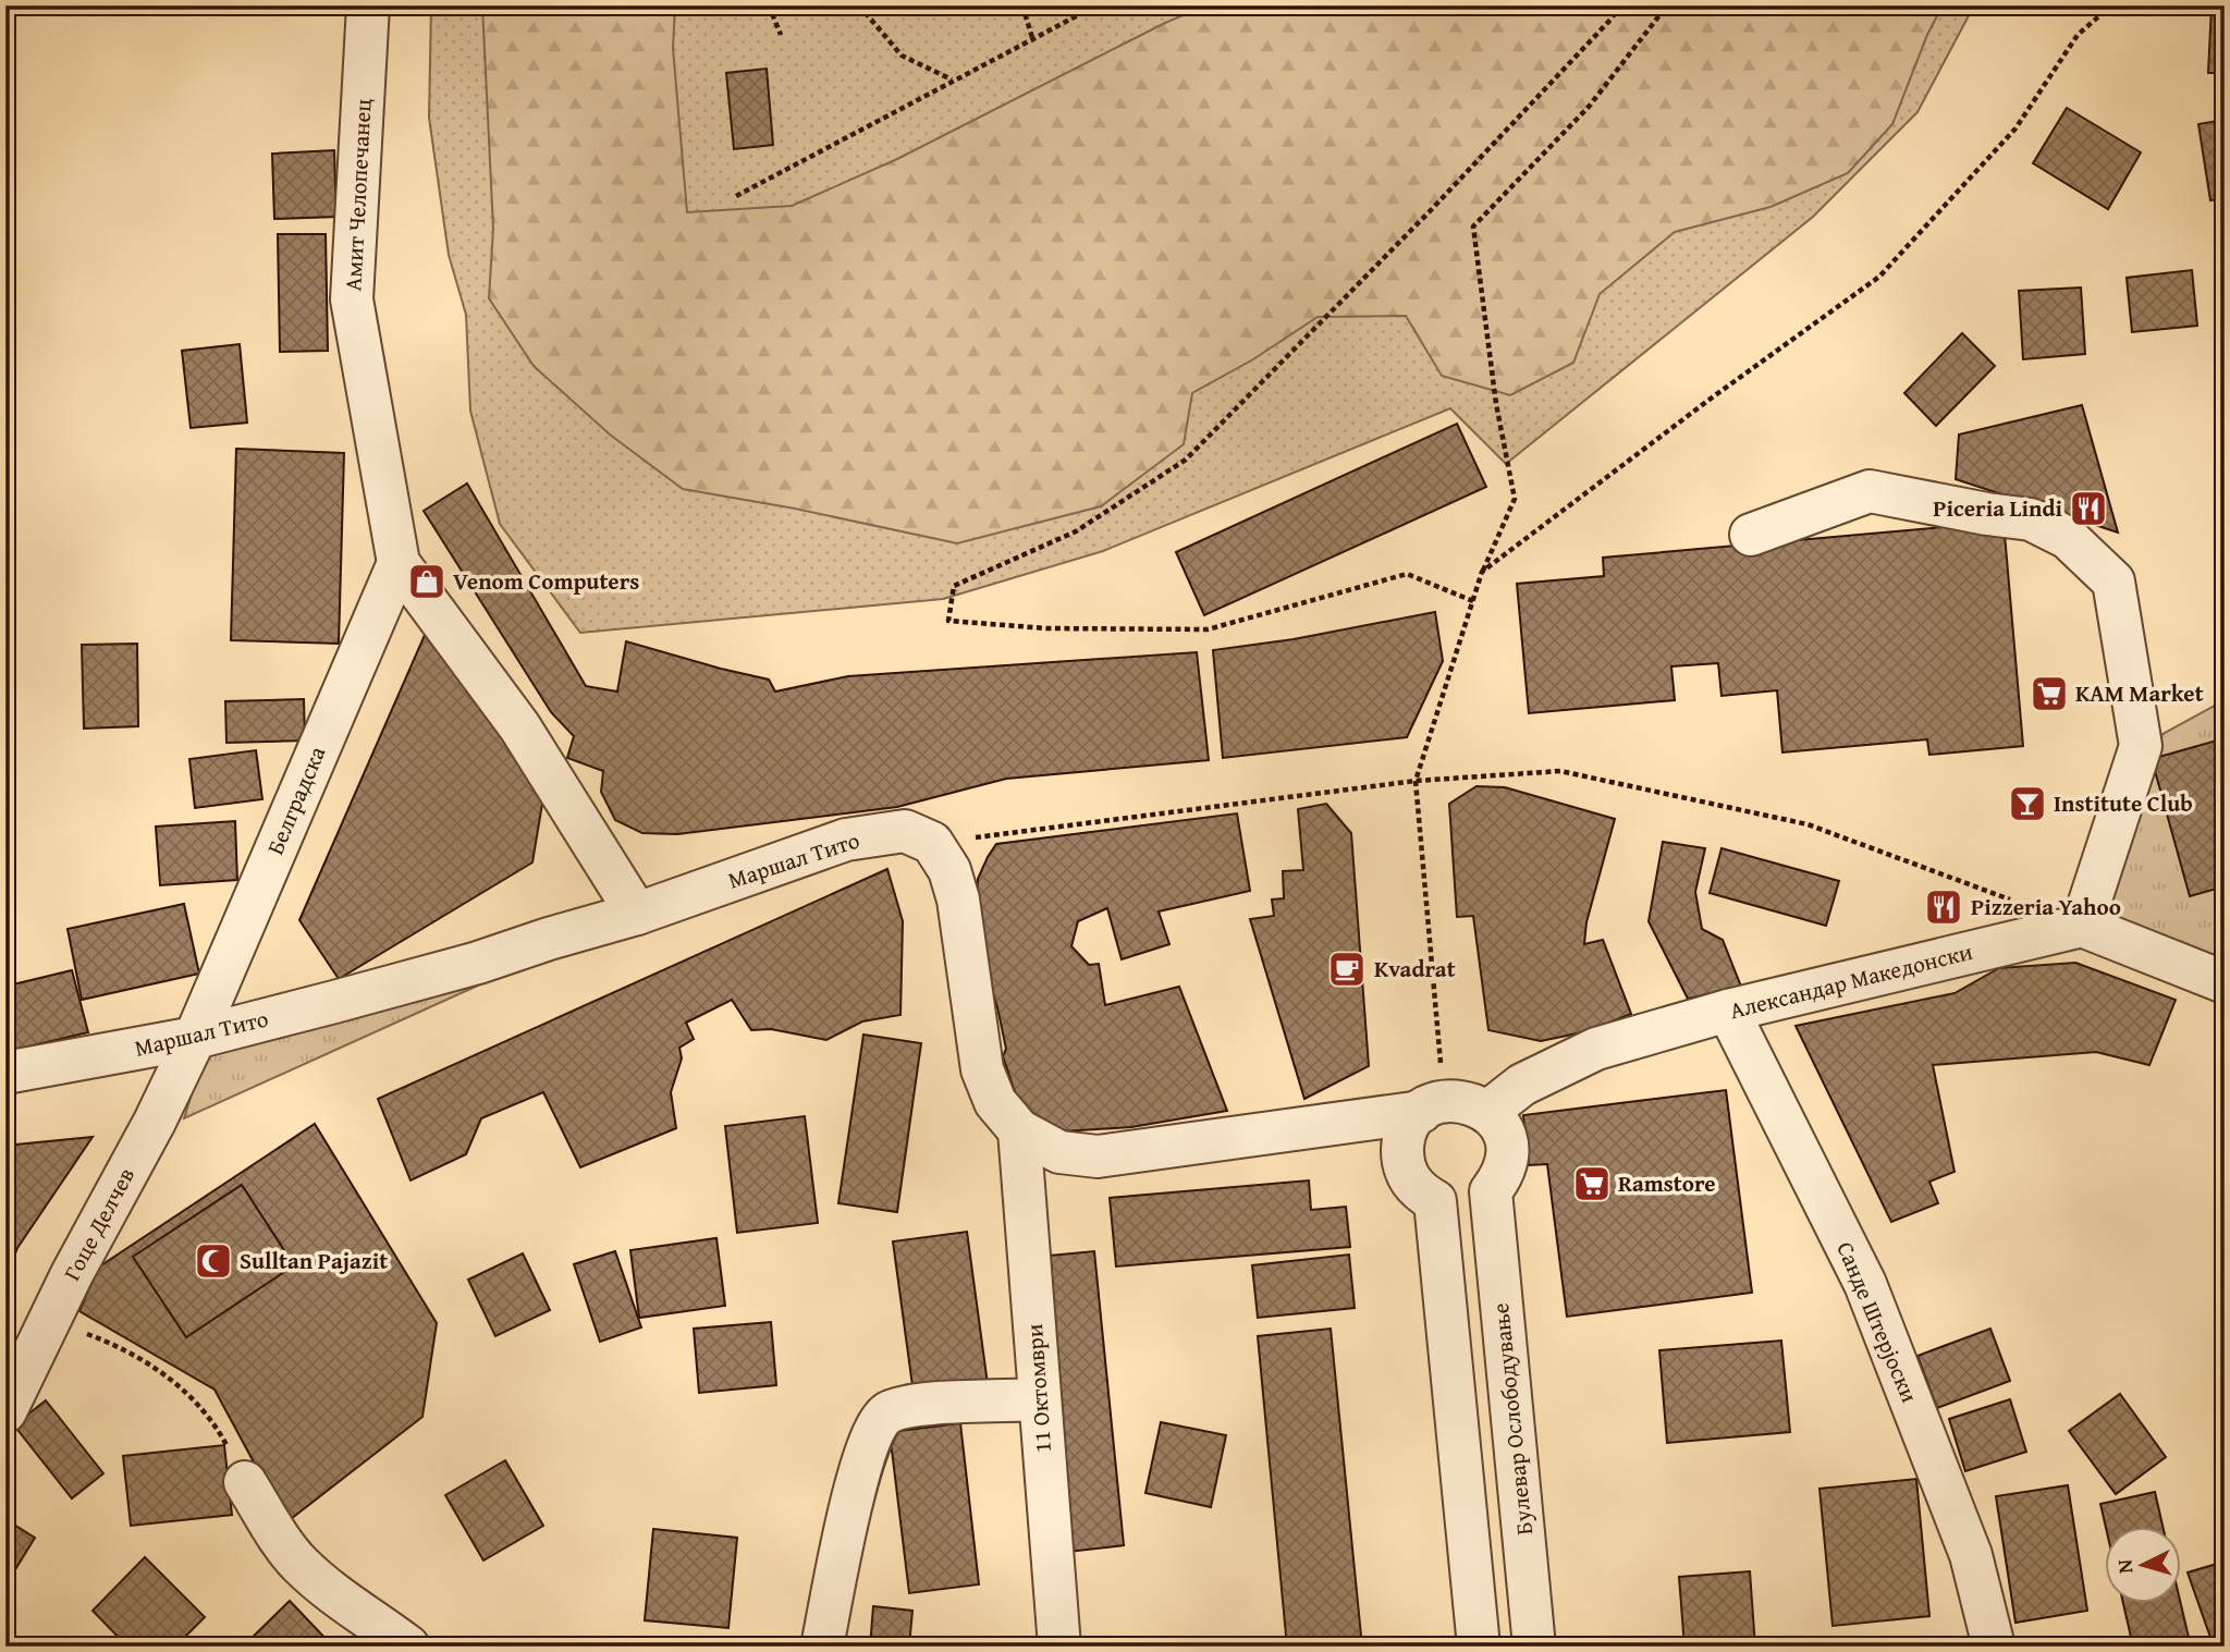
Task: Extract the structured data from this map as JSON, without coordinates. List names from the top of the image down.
{
  "streets": {
    "street": [
      "Амит Челопечанец",
      "Белградска",
      "Маршал Тито",
      "Александар Македонски",
      "Гоце Делчев",
      "Санде Штерјоски",
      "11 Октомври",
      "Булевар Ослободување"
    ]
  },
  "crossings": [
    ["Амит Челопечанец", "Белградска"],
    ["Белградска", "Маршал Тито"],
    ["Белградска", "Гоце Делчев"],
    ["Маршал Тито", "Гоце Делчев"],
    ["Александар Македонски", "Санде Штерјоски"],
    ["Александар Македонски", "Булевар Ослободување"]
  ],
  "places": {
    "restaurant": ["Piceria Lindi", "Pizzeria Yahoo"],
    "shop": ["Venom Computers"],
    "supermarket": ["KAM Market", "Ramstore"],
    "bar": ["Institute Club"],
    "cafe": ["Kvadrat"],
    "mosque": ["Sulltan Pajazit"]
  },
  "north": "left"
}
